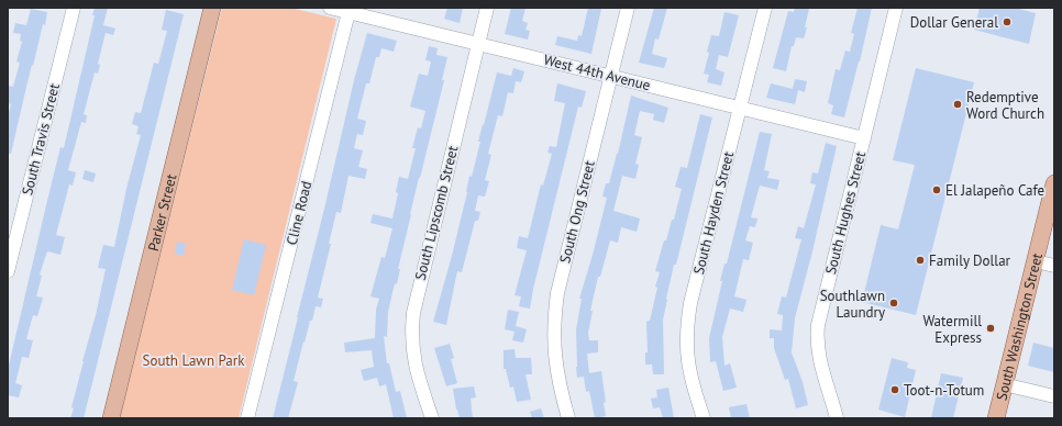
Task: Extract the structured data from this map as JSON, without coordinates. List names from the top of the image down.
{
  "streets": {
    "main road": ["Parker Street", "South Washington Street"],
    "street": [
      "West 44th Avenue",
      "South Travis Street",
      "South Ong Street",
      "Cline Road",
      "South Lipscomb Street",
      "South Hayden Street",
      "South Hughes Street"
    ]
  },
  "crossings": [
    ["West 44th Avenue", "South Ong Street"],
    ["West 44th Avenue", "Cline Road"],
    ["West 44th Avenue", "South Lipscomb Street"],
    ["West 44th Avenue", "South Hayden Street"],
    ["West 44th Avenue", "South Hughes Street"]
  ],
  "parks": ["South Lawn Park"],
  "places": [
    "Dollar General",
    "Redemptive Word Church",
    "El Jalapeño Cafe",
    "Family Dollar",
    "Southlawn Laundry",
    "Watermill Express",
    "Toot-n-Totum"
  ]
}
